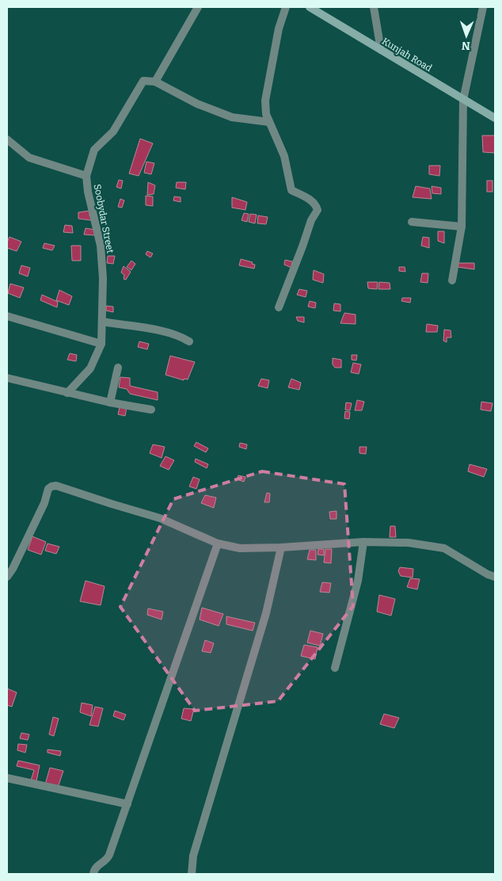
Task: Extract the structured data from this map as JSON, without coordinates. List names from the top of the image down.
{
  "streets": {
    "street": ["Kunjah Road", "Soobydar Street"]
  },
  "north": "bottom"
}
